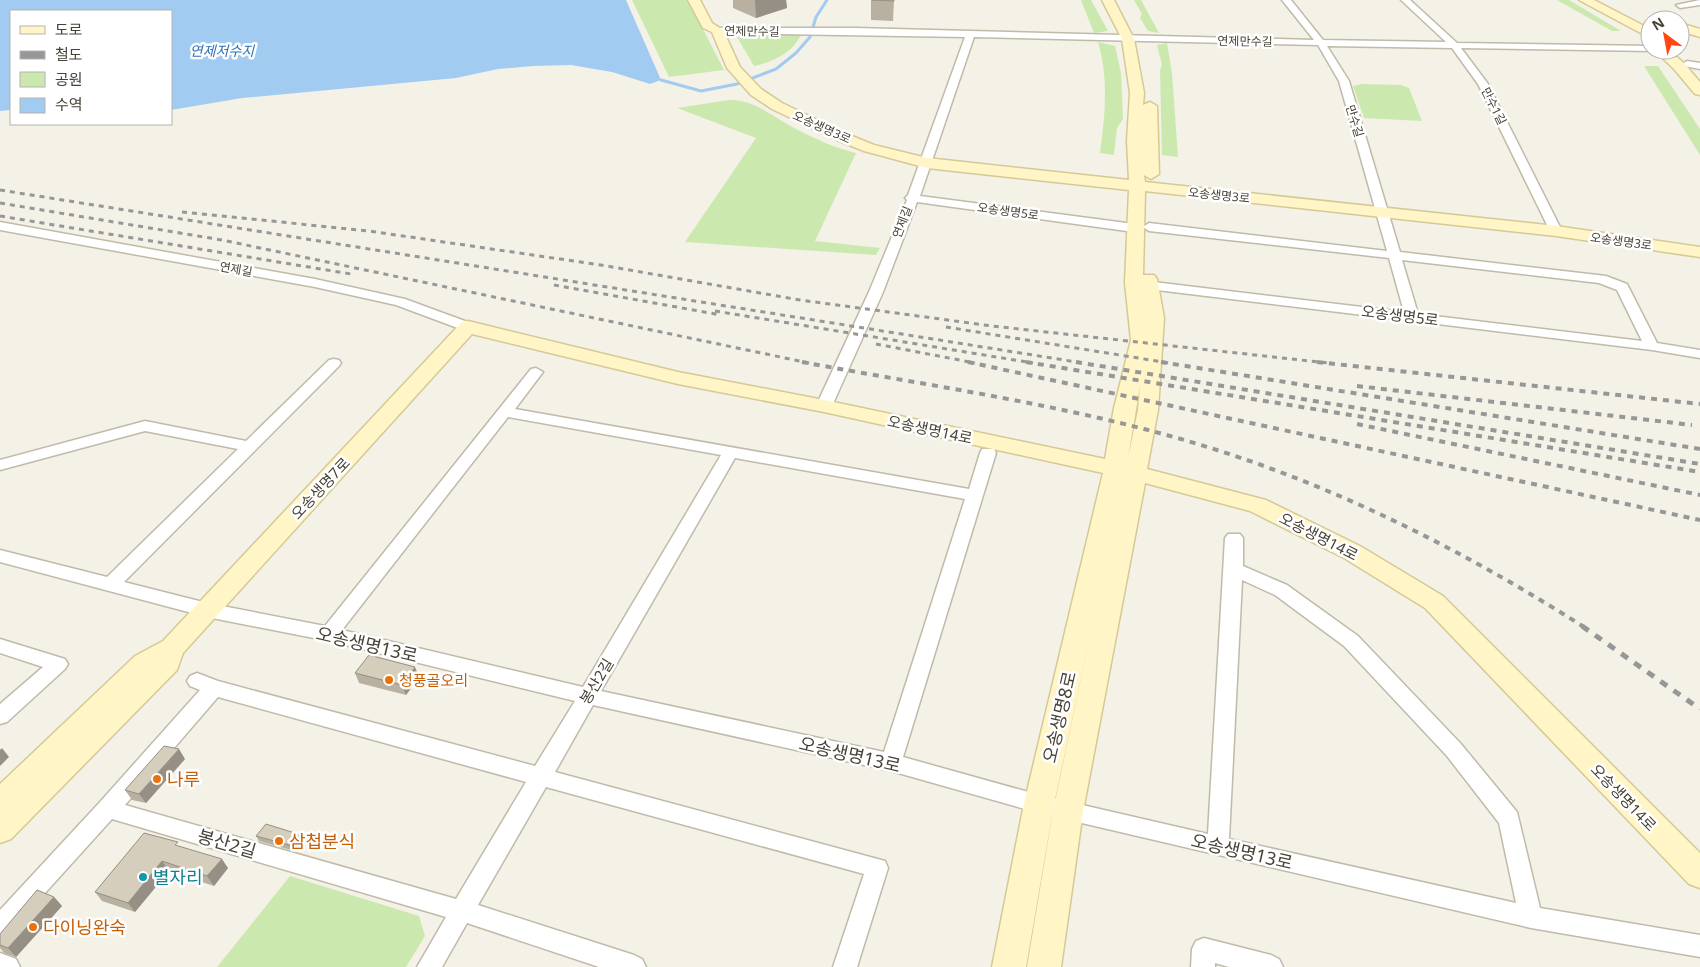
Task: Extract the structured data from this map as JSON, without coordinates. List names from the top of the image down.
{
  "streets": {
    "street": [
      "연제만수길",
      "만수1길",
      "만수길",
      "오송생명3로",
      "오송생명5로",
      "연제길",
      "오송생명14로",
      "오송생명7로",
      "오송생명13로",
      "봉산2길",
      "오송생명8로"
    ]
  },
  "crossings": [
    ["연제만수길", "만수1길"],
    ["연제만수길", "만수길"],
    ["연제만수길", "오송생명3로"],
    ["연제만수길", "연제길"],
    ["만수1길", "오송생명3로"],
    ["만수길", "오송생명3로"],
    ["만수길", "오송생명5로"],
    ["오송생명3로", "연제길"],
    ["오송생명5로", "연제길"],
    ["연제길", "오송생명14로"],
    ["연제길", "오송생명7로"],
    ["오송생명14로", "오송생명7로"],
    ["오송생명14로", "오송생명8로"],
    ["오송생명7로", "오송생명13로"],
    ["오송생명13로", "봉산2길"],
    ["오송생명13로", "오송생명8로"]
  ],
  "water": ["연제저수지"],
  "places": [
    "청풍골오리",
    "나루",
    "삼첩분식",
    "별자리",
    "다이닝완숙"
  ],
  "legend": [
    "도로",
    "철도",
    "공원",
    "수역"
  ],
  "north": "top left"
}
